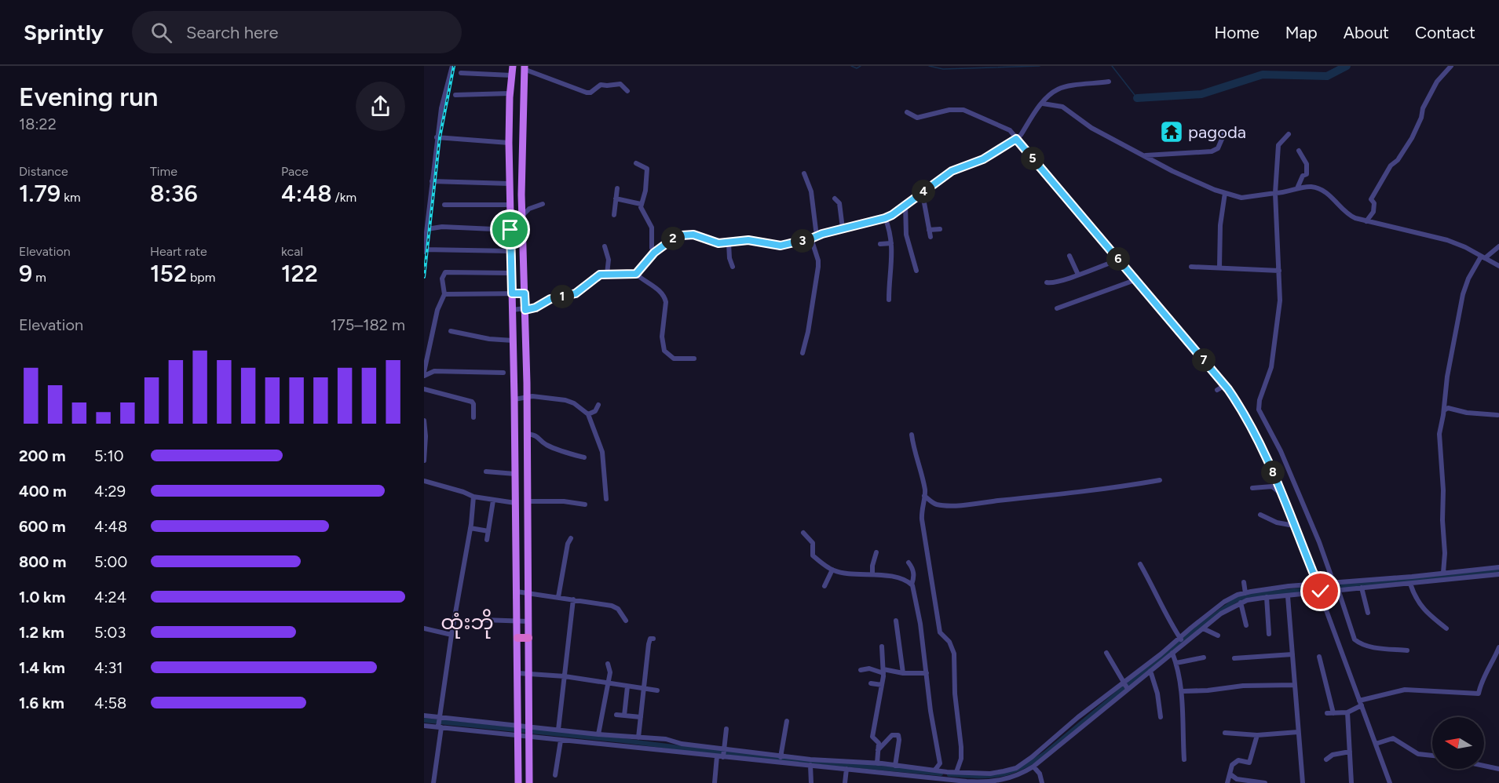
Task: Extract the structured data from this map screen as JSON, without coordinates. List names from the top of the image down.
{
  "districts": ["ထုံးဘို"],
  "places": {
    "temple": ["pagoda"]
  },
  "north": "left",
  "page": {
    "header": "Sprintly",
    "search": "Search here",
    "nav": [
      "Home",
      "Map",
      "About",
      "Contact"
    ],
    "heading": ["Evening run", "18:22"],
    "stats": [
      ["Distance", "1.79 km"],
      ["Time", "8:36"],
      ["Pace", "4:48 /km"],
      ["Elevation", "9 m"],
      ["Heart rate", "152 bpm"],
      ["kcal", "122"]
    ],
    "pins": [
      "5",
      "4",
      "2",
      "3",
      "6",
      "1",
      "7",
      "8"
    ],
    "chart": ["Elevation", "175–182 m"],
    "list": [
      {
        "name": "200 m",
        "note": "5:10"
      },
      {
        "name": "400 m",
        "note": "4:29"
      },
      {
        "name": "600 m",
        "note": "4:48"
      },
      {
        "name": "800 m",
        "note": "5:00"
      },
      {
        "name": "1.0 km",
        "note": "4:24"
      },
      {
        "name": "1.2 km",
        "note": "5:03"
      },
      {
        "name": "1.4 km",
        "note": "4:31"
      },
      {
        "name": "1.6 km",
        "note": "4:58"
      }
    ]
  }
}
